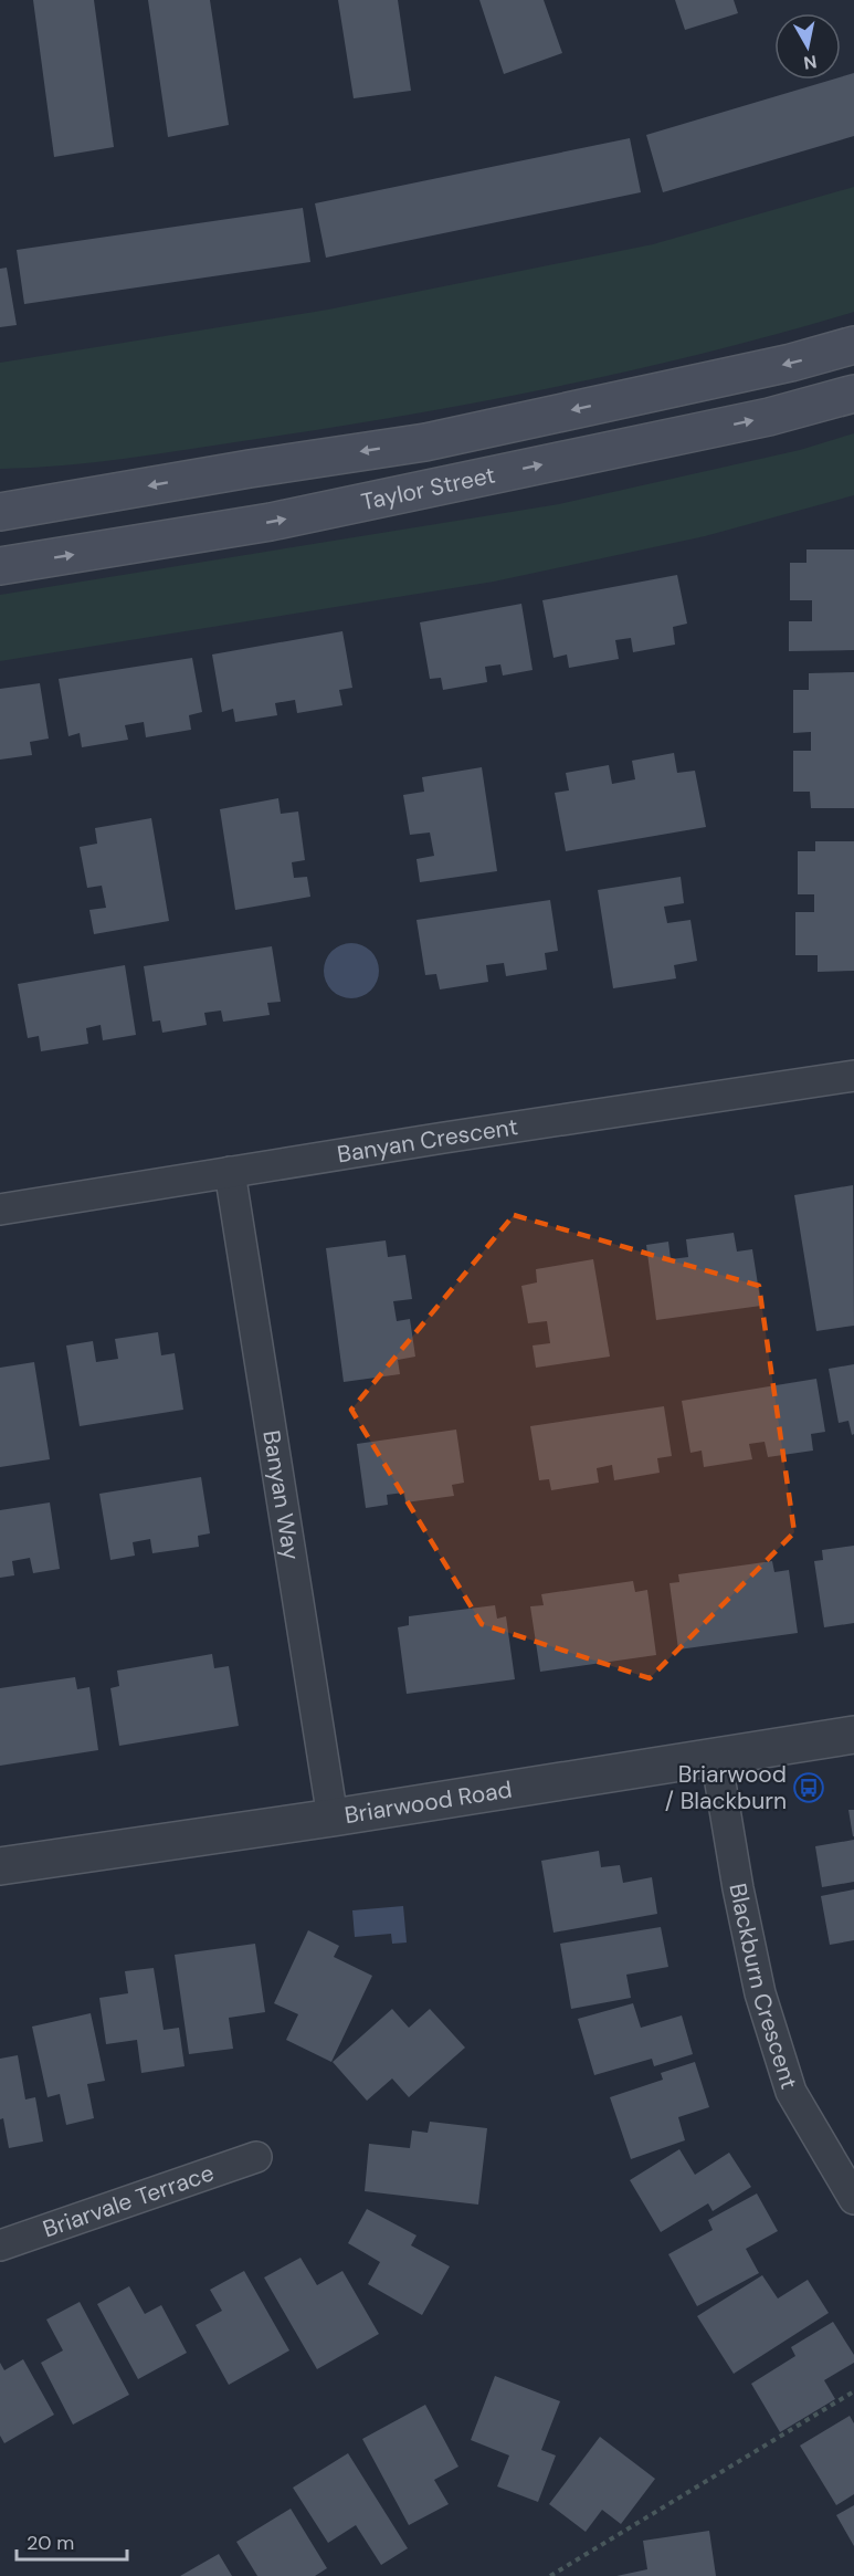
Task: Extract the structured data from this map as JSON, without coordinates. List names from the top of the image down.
{
  "streets": {
    "main road": ["Taylor Street"],
    "street": [
      "Banyan Crescent",
      "Banyan Way",
      "Briarwood Road",
      "Blackburn Crescent",
      "Briarvale Terrace"
    ]
  },
  "crossings": [
    ["Banyan Crescent", "Banyan Way"],
    ["Banyan Way", "Briarwood Road"],
    ["Briarwood Road", "Blackburn Crescent"]
  ],
  "places": {
    "bus stop": ["Briarwood / Blackburn"]
  },
  "scale_bar": "20 m",
  "north": "bottom"
}
